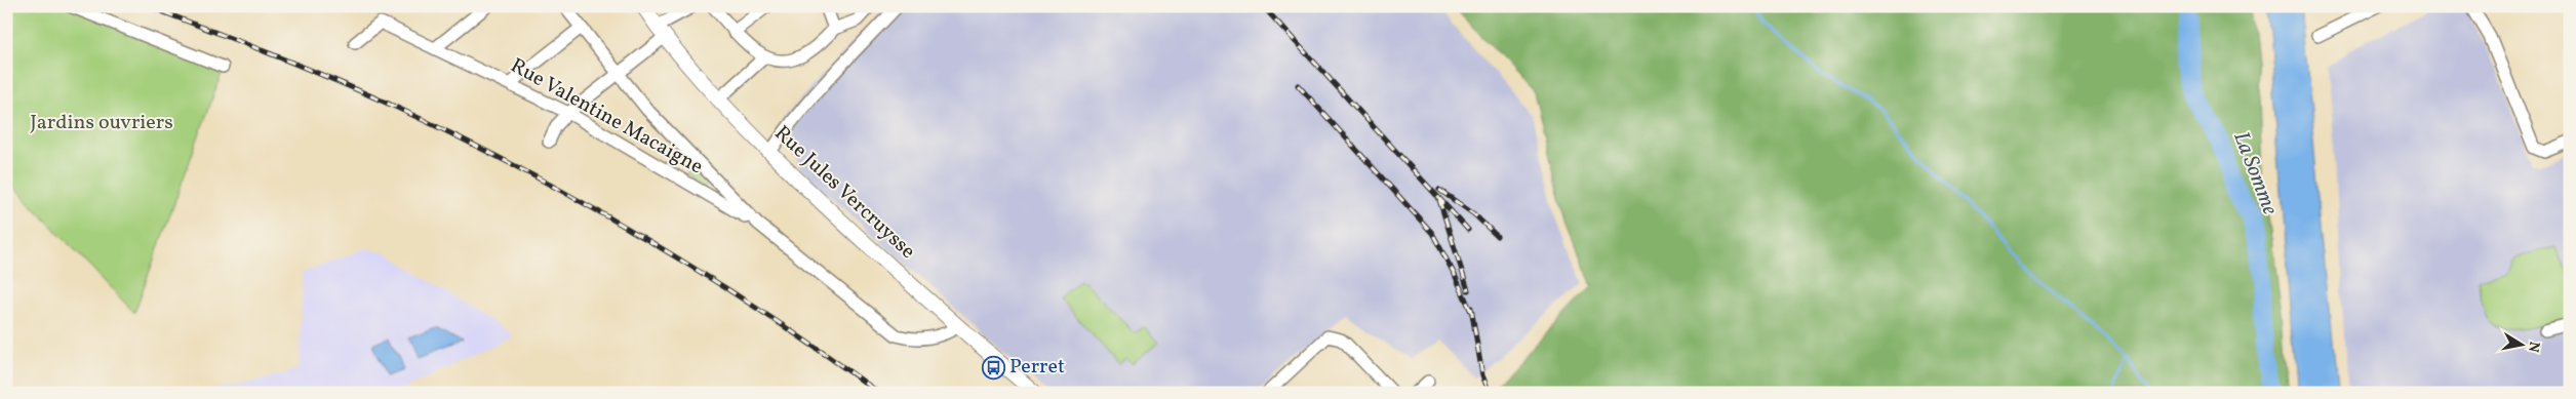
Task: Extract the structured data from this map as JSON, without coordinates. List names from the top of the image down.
{
  "streets": {
    "main road": ["Rue Jules Vercruysse"],
    "street": ["Rue Valentine Macaigne"]
  },
  "water": ["La Somme"],
  "parks": ["Jardins ouvriers"],
  "places": {
    "bus stop": ["Perret"]
  },
  "north": "right"
}
